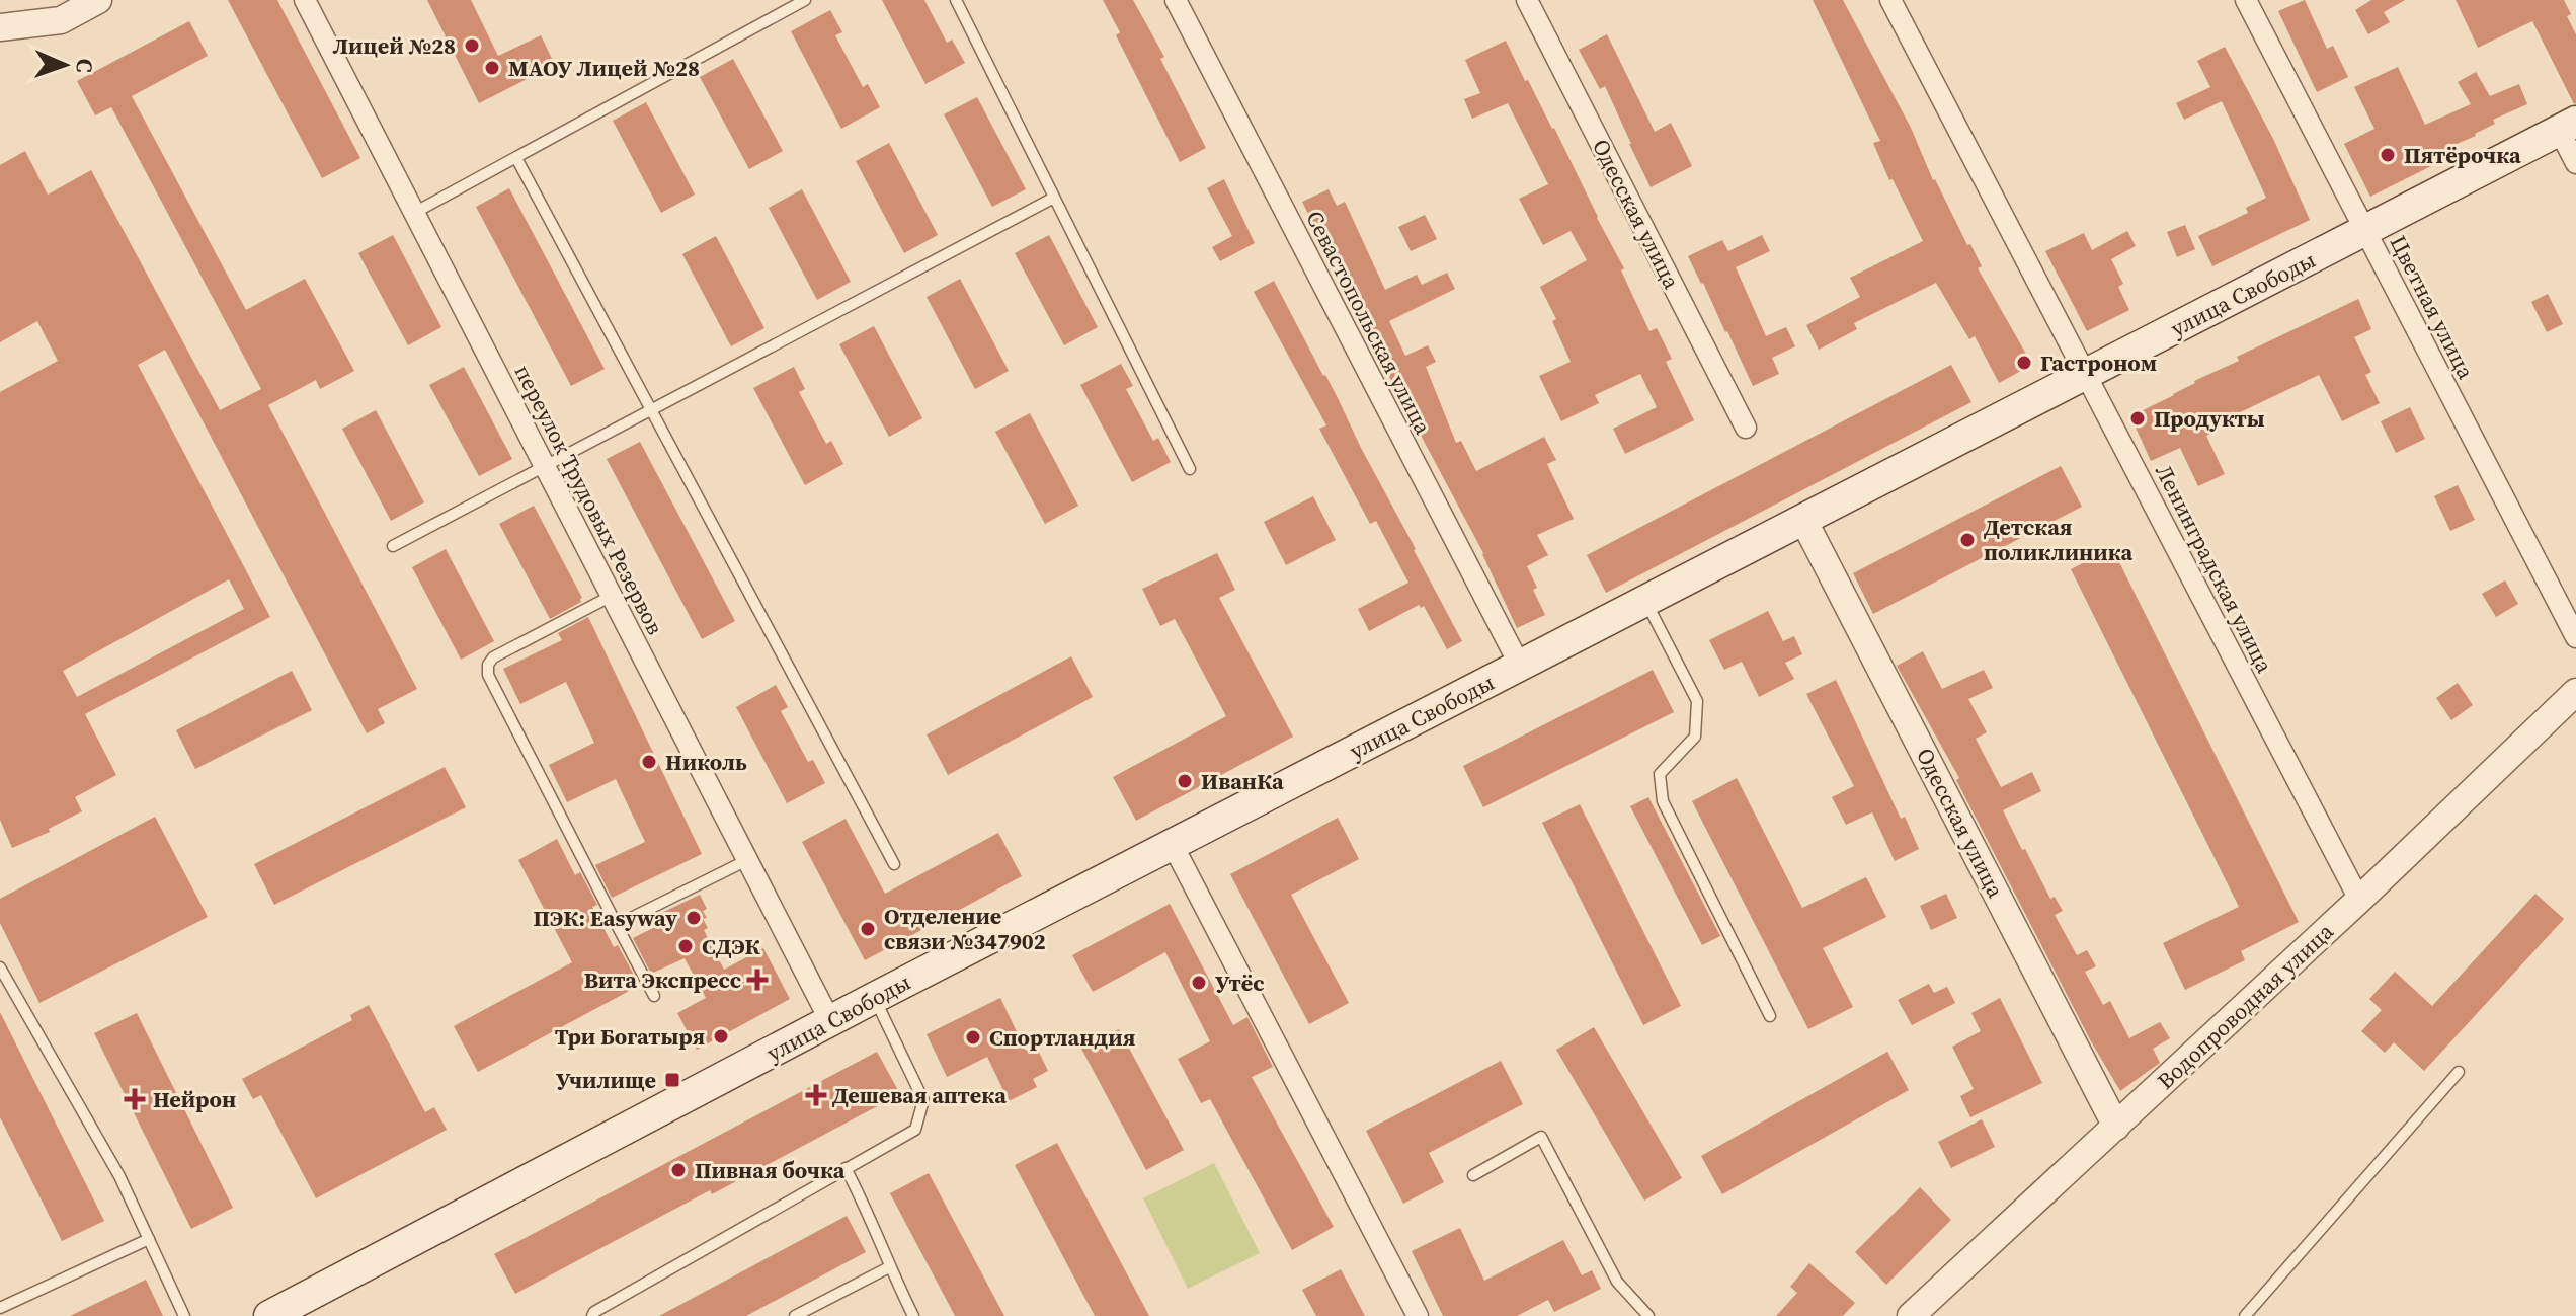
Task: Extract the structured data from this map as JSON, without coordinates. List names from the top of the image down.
{
  "streets": {
    "main road": ["улица Свободы"],
    "street": [
      "Одесская улица",
      "Цветная улица",
      "Севастопольская улица",
      "переулок Трудовых Резервов",
      "Ленинградская улица",
      "Водопроводная улица"
    ]
  },
  "crossings": [
    ["Одесская улица", "улица Свободы"],
    ["Одесская улица", "Водопроводная улица"],
    ["улица Свободы", "Цветная улица"],
    ["улица Свободы", "Севастопольская улица"],
    ["улица Свободы", "переулок Трудовых Резервов"],
    ["улица Свободы", "Ленинградская улица"],
    ["Ленинградская улица", "Водопроводная улица"]
  ],
  "places": {
    "other": [
      "Лицей №28",
      "МАОУ Лицей №28",
      "Пятёрочка",
      "Гастроном",
      "Продукты",
      "Детская поликлиника",
      "Николь",
      "ИванКа",
      "ПЭК: Easyway",
      "Отделение связи №347902",
      "СДЭК",
      "Утёс",
      "Три Богатыря",
      "Спортландия",
      "Пивная бочка"
    ],
    "health": ["Вита Экспресс", "Дешевая аптека", "Нейрон"],
    "transit": ["Училище"]
  },
  "north": "right"
}
